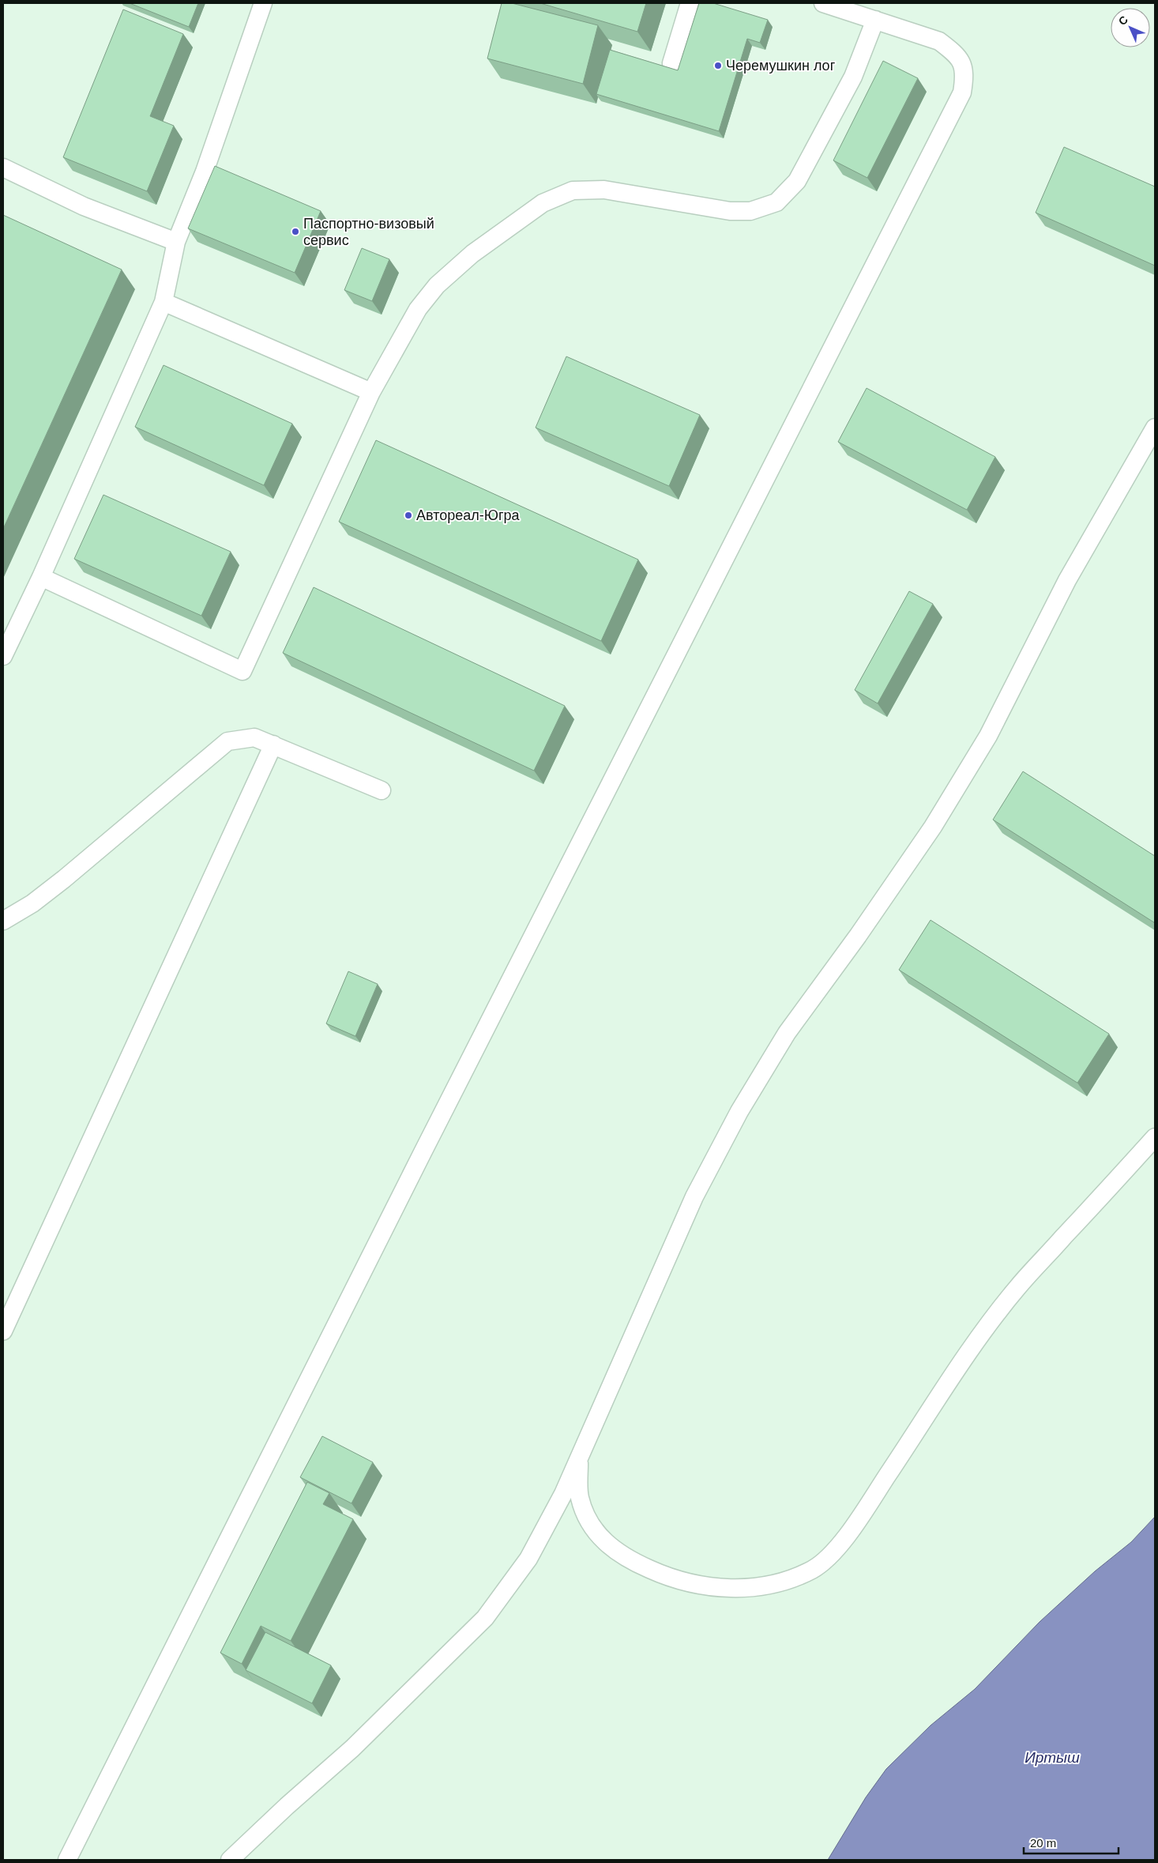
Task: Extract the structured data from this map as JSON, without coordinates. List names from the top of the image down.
{
  "water": ["Иртыш"],
  "places": ["Черемушкин лог", "Паспортно-визовый сервис", "Автореал-Югра"],
  "scale_bar": "20 m",
  "north": "top left"
}
